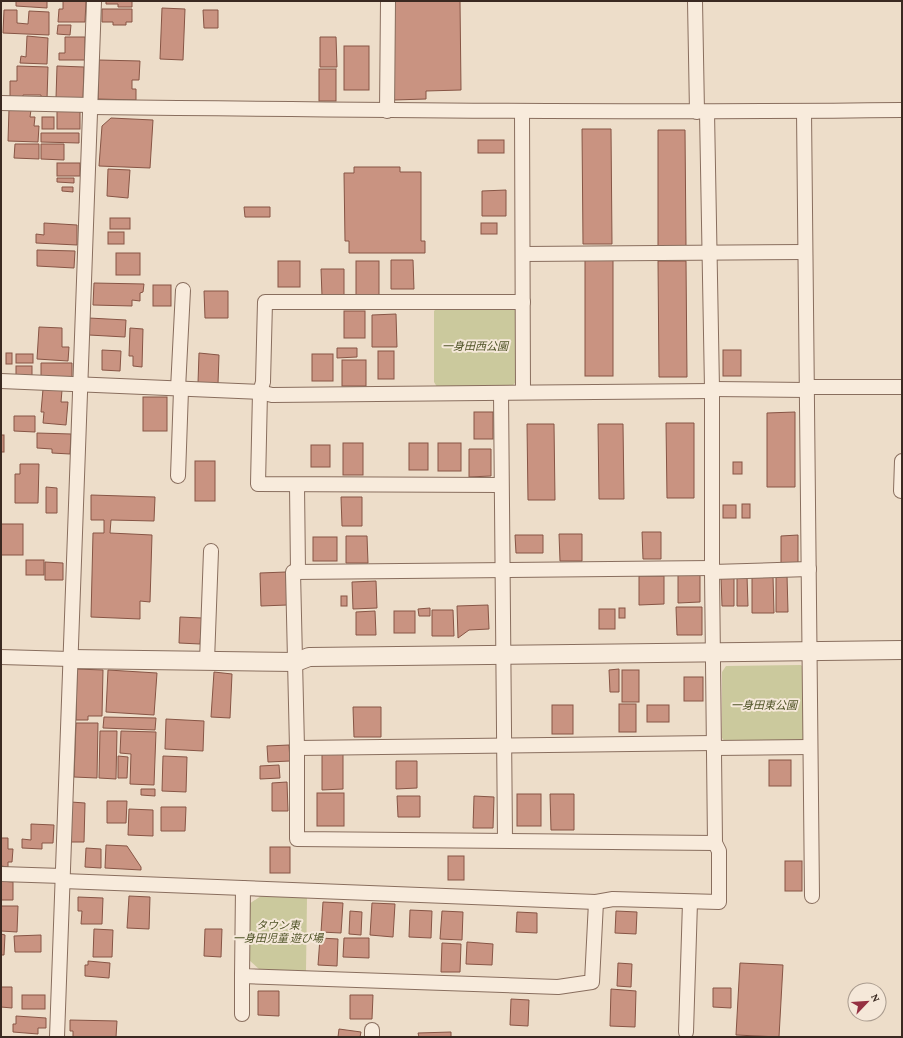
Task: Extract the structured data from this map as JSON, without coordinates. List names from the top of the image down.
{
  "parks": ["一身田西公園", "一身田東公園", "タウン東 一身田児童 遊び場"],
  "north": "top right"
}
